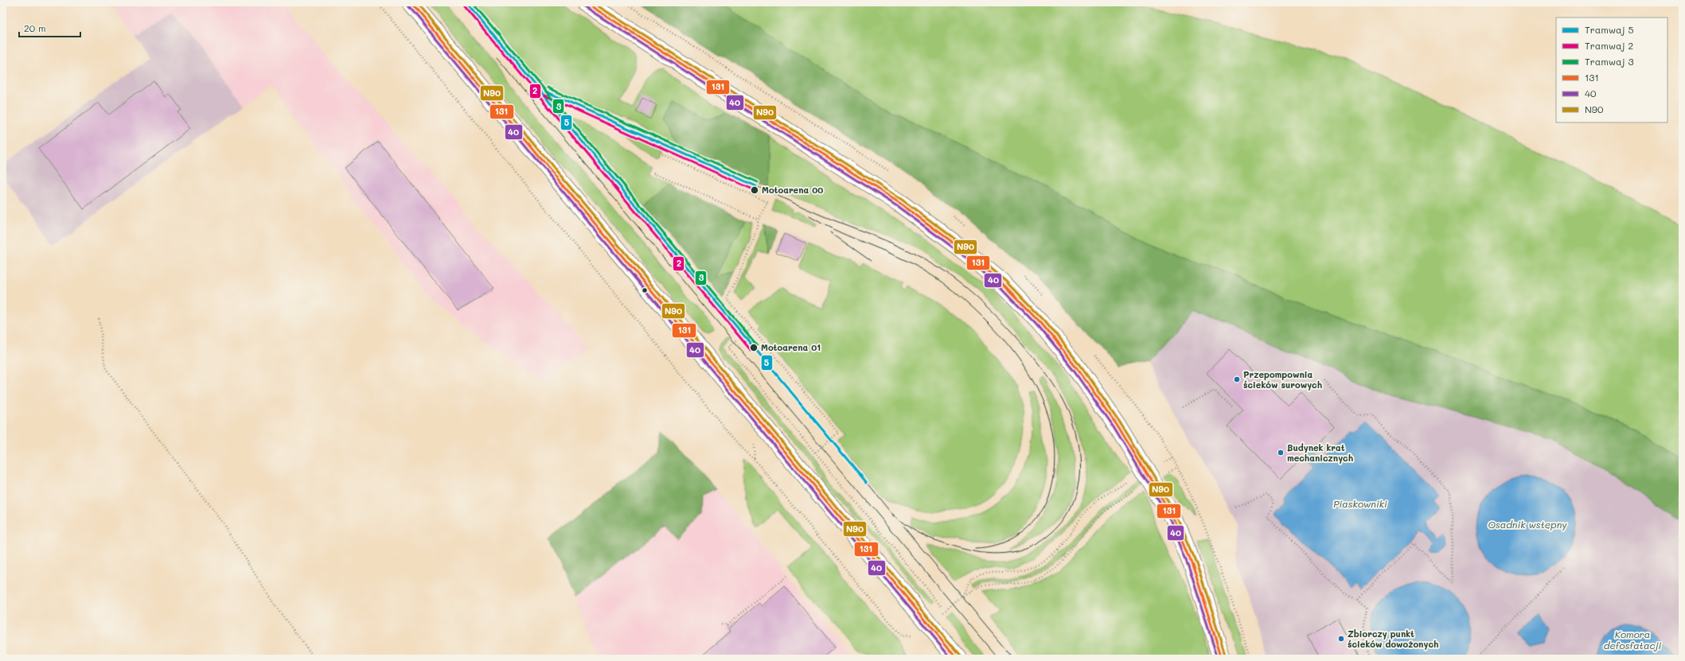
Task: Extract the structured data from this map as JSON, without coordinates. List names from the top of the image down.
{
  "water": ["Piaskowniki", "Osadnik wstępny", "Komora defosfatacji"],
  "places": [
    "Motoarena 00",
    "Motoarena 01",
    "Przepompownia ścieków surowych",
    "Budynek krat mechanicznych",
    "Zbiorczy punkt ścieków dowożonych"
  ],
  "lines": [
    "tram line 5",
    "tram line 3",
    "transit line 131",
    "transit line N90",
    "tram line 2",
    "transit line 40"
  ],
  "legend": [
    "Tramwaj 5",
    "Tramwaj 2",
    "Tramwaj 3",
    "131",
    "40",
    "N90"
  ],
  "scale_bar": "20 m"
}
